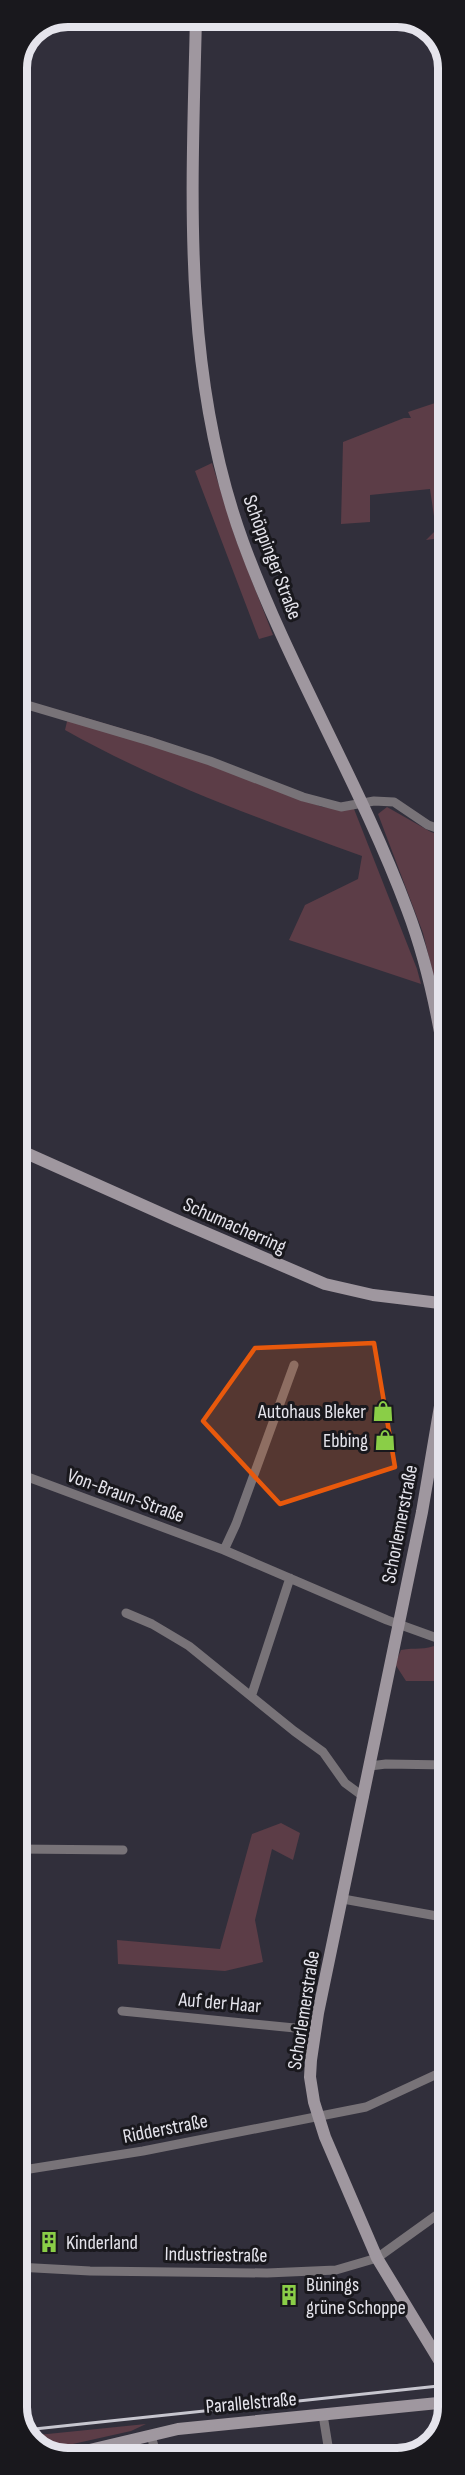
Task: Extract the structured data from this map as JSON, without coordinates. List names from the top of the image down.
{
  "streets": {
    "main road": [
      "Schöppinger Straße",
      "Schumacherring",
      "Schorlemerstraße",
      "Parallelstraße"
    ],
    "street": [
      "Von-Braun-Straße",
      "Auf der Haar",
      "Ridderstraße",
      "Industriestraße"
    ]
  },
  "crossings": [
    ["Von-Braun-Straße", "Schorlemerstraße"],
    ["Schorlemerstraße", "Auf der Haar"],
    ["Schorlemerstraße", "Ridderstraße"],
    ["Schorlemerstraße", "Industriestraße"]
  ],
  "places": {
    "shop": ["Autohaus Bleker", "Ebbing"],
    "building": ["Kinderland", "Bünings grüne Schoppe"]
  }
}
